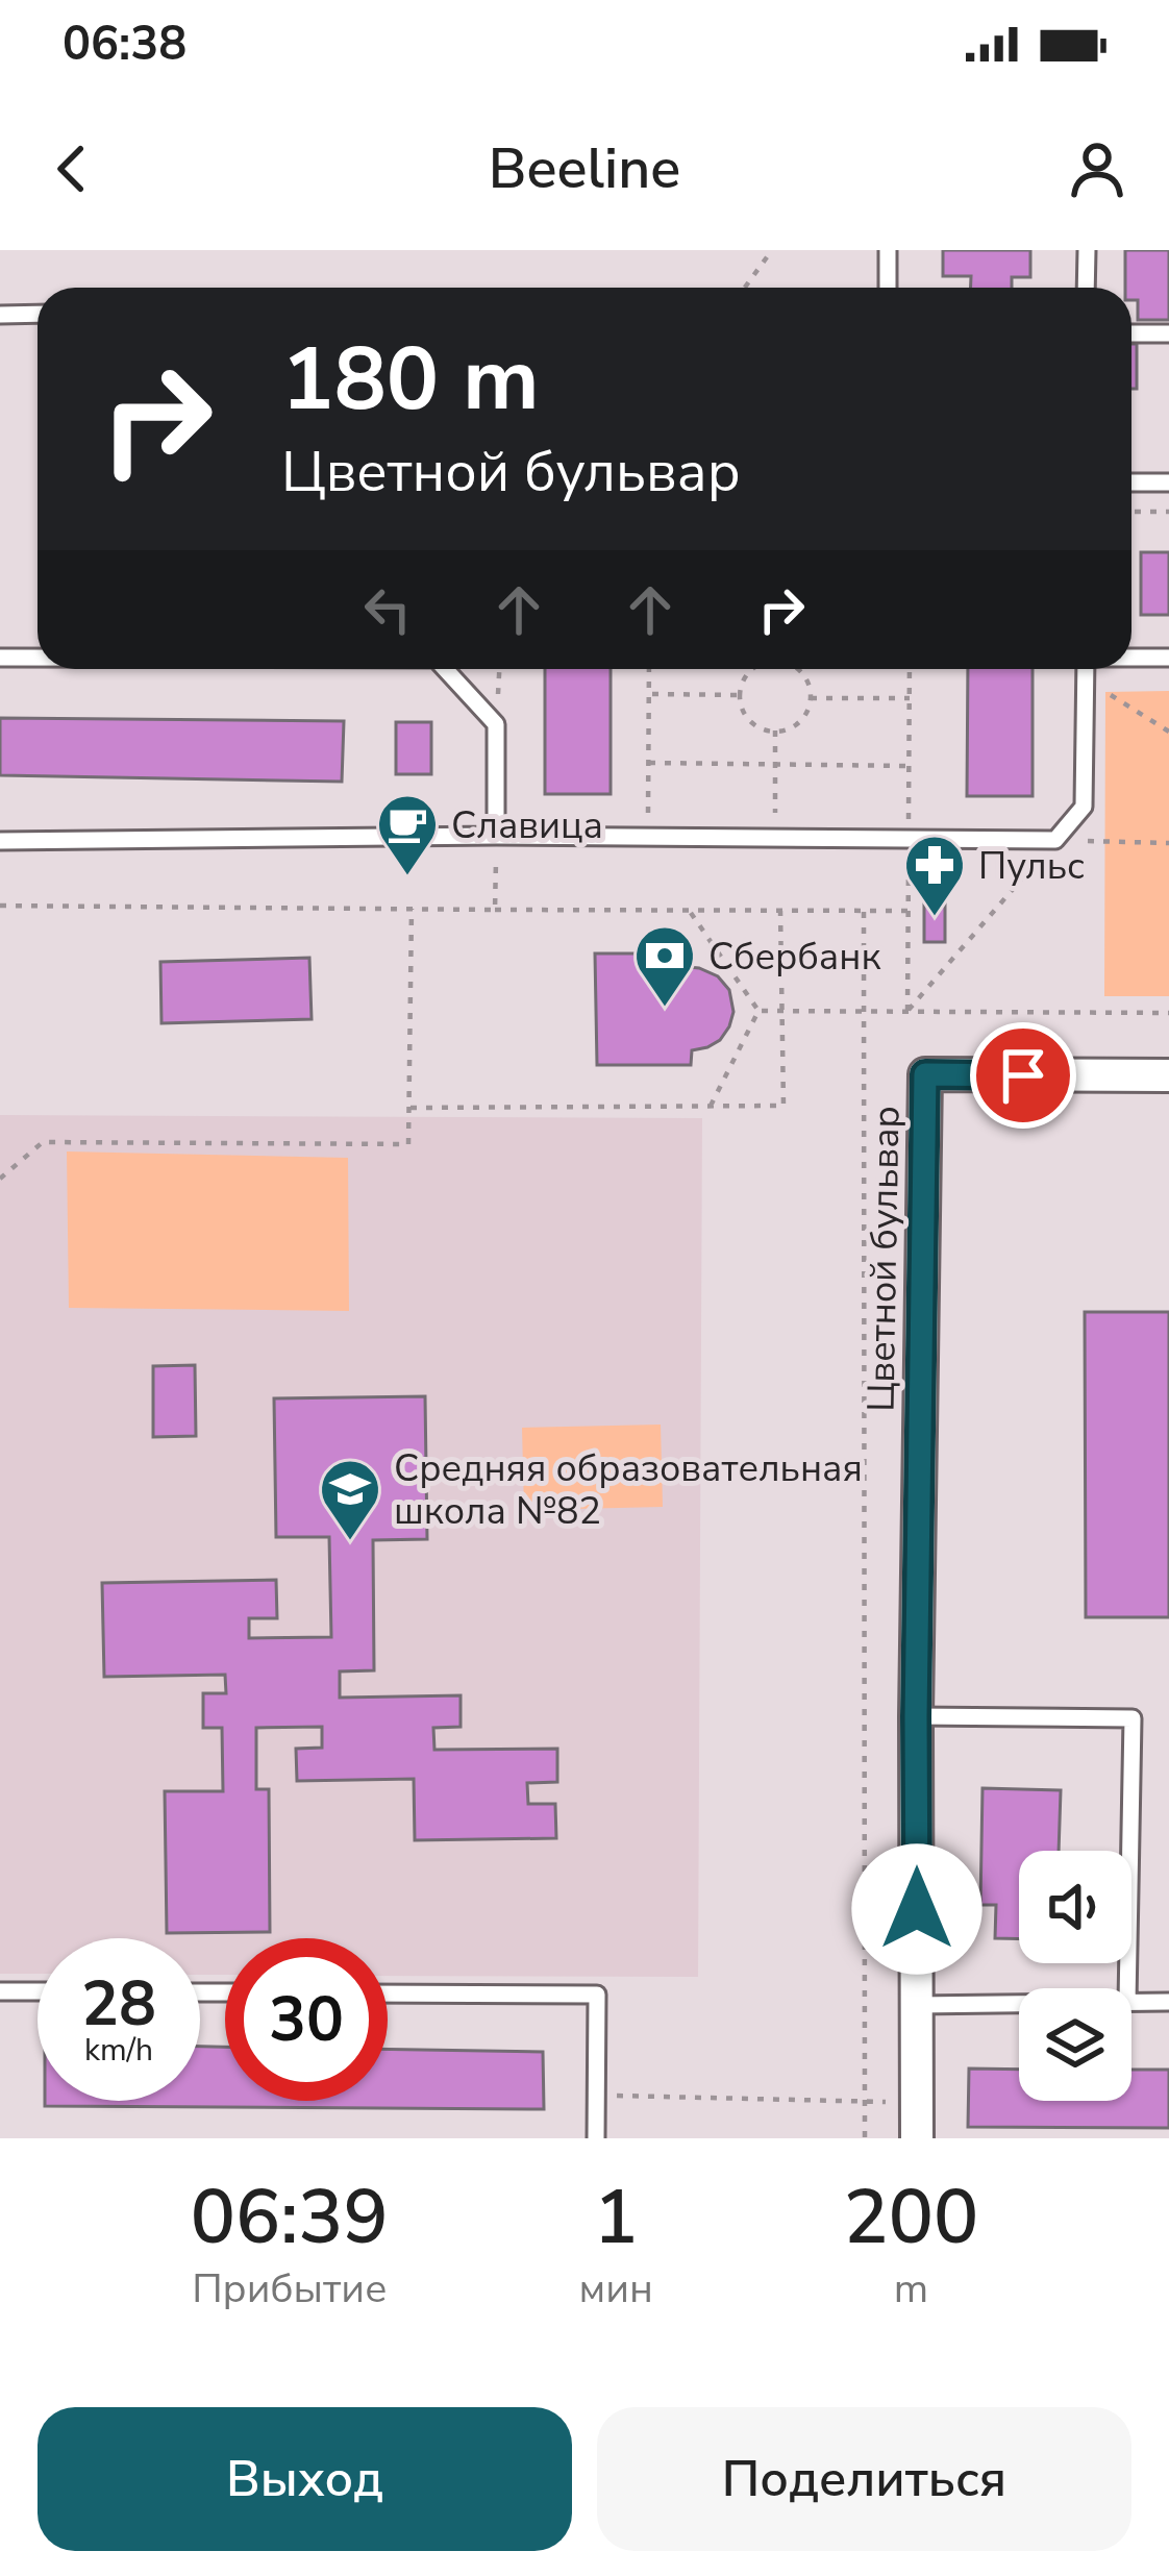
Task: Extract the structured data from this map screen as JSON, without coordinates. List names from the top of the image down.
{
  "streets": {
    "street": ["Цветной бульвар"]
  },
  "places": {
    "cafe": ["Славица"],
    "pharmacy": ["Пульс"],
    "bank": ["Сбербанк"],
    "school or university": ["Средняя образовательная школа №82"]
  },
  "page": {
    "status": "06:38",
    "header": "Beeline",
    "turn": ["180 m", "Цветной бульвар"],
    "speed": "28 km/h",
    "limit": "30",
    "eta": [
      "06:39",
      "Прибытие",
      "1",
      "мин",
      "200",
      "m"
    ],
    "buttons": ["Выход", "Поделиться"]
  }
}
